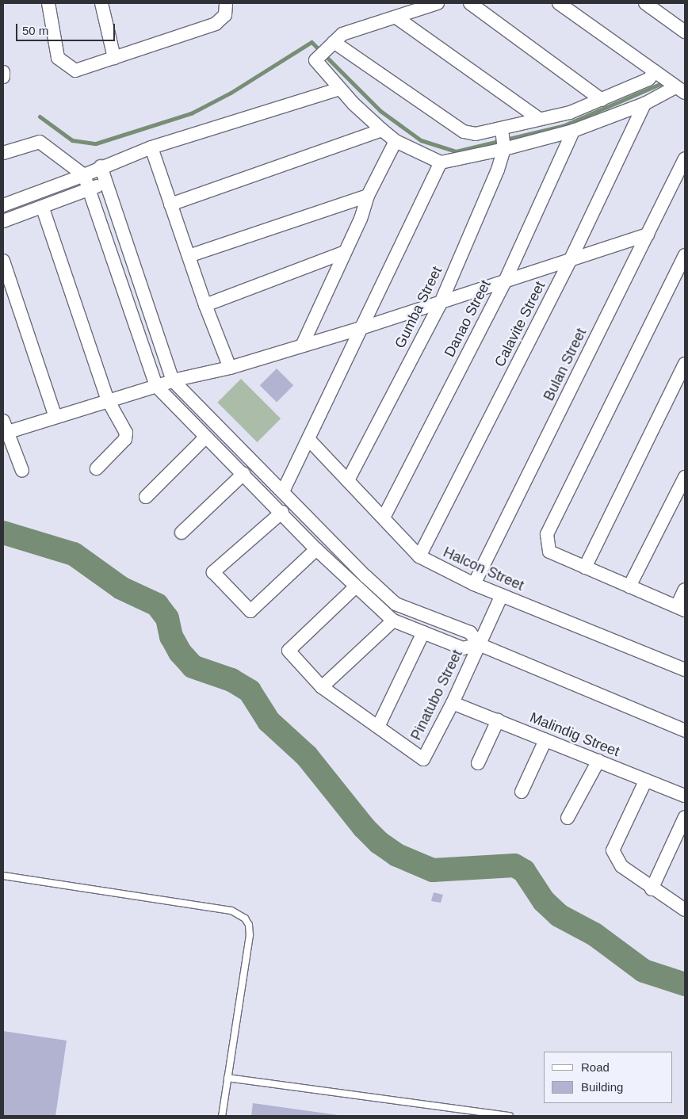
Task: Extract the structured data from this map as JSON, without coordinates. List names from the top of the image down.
{
  "streets": {
    "street": [
      "Gumba Street",
      "Danao Street",
      "Calavite Street",
      "Bulan Street",
      "Halcon Street",
      "Pinatubo Street",
      "Malindig Street"
    ]
  },
  "crossings": [
    ["Gumba Street", "Halcon Street"],
    ["Danao Street", "Halcon Street"],
    ["Calavite Street", "Halcon Street"],
    ["Bulan Street", "Halcon Street"],
    ["Halcon Street", "Pinatubo Street"],
    ["Pinatubo Street", "Malindig Street"]
  ],
  "legend": ["Road", "Building"],
  "scale_bar": "50 m"
}
